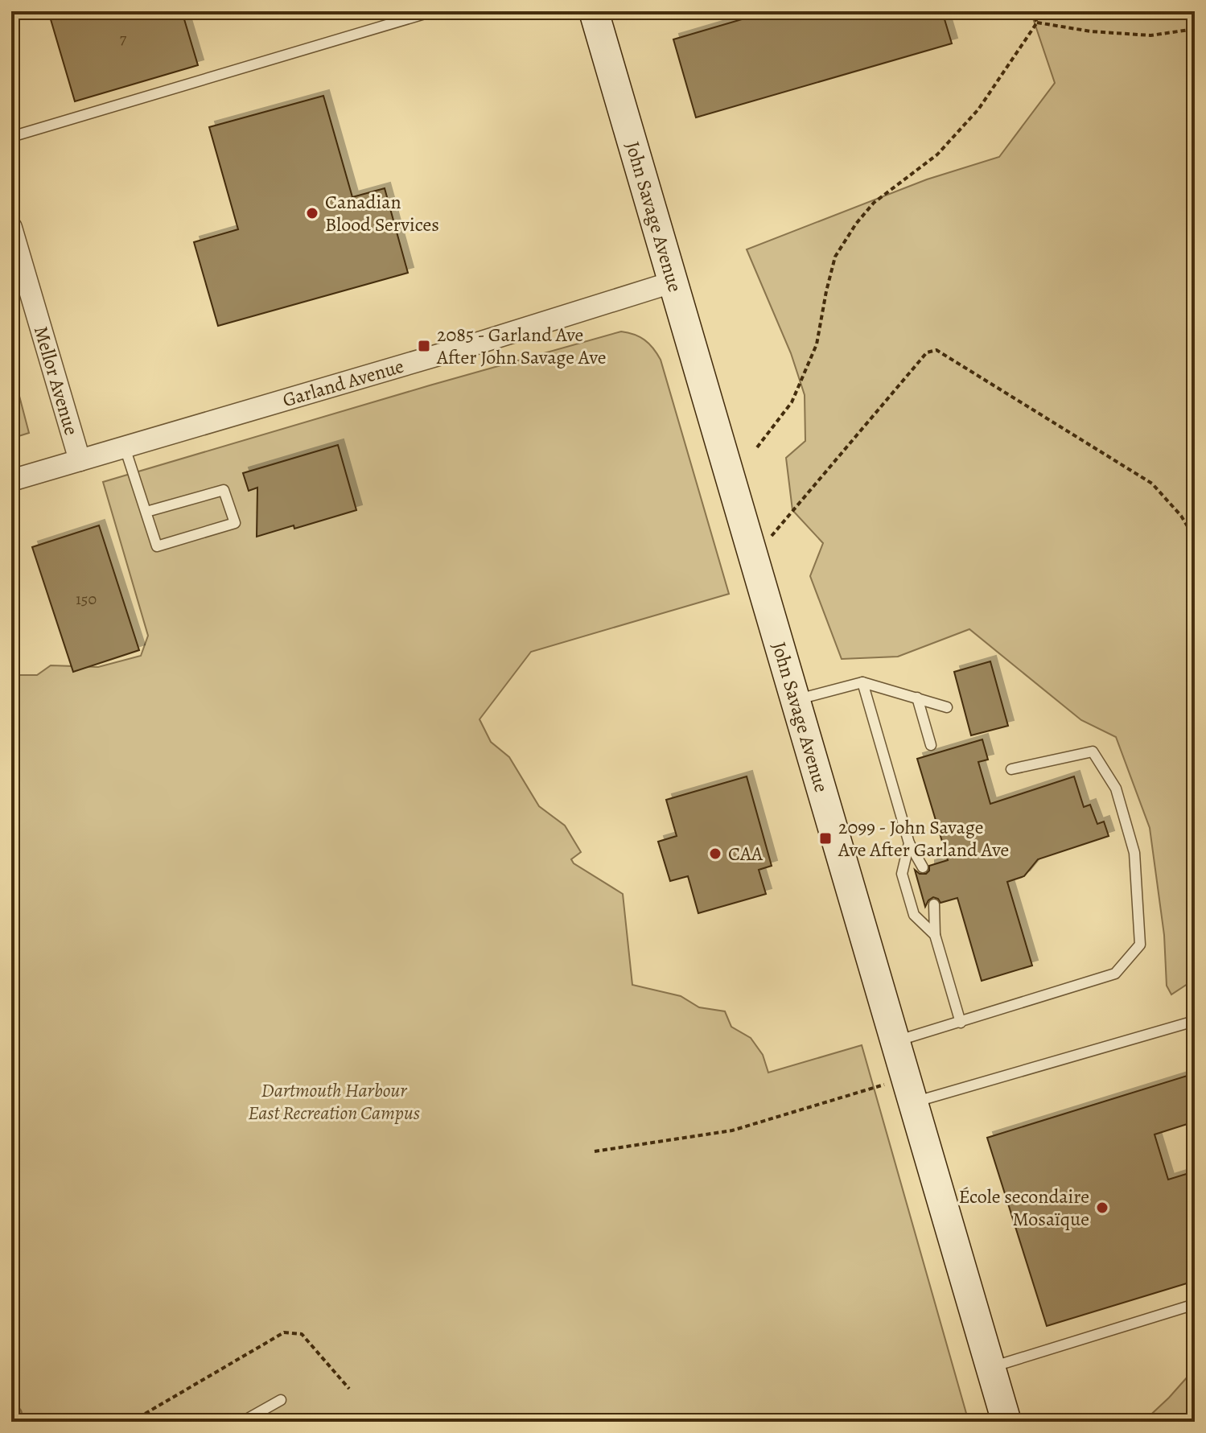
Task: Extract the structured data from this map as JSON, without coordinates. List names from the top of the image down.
{
  "streets": {
    "main road": ["John Savage Avenue"],
    "street": ["Mellor Avenue", "Garland Avenue"]
  },
  "crossings": [
    ["John Savage Avenue", "Garland Avenue"],
    ["Mellor Avenue", "Garland Avenue"]
  ],
  "parks": ["Dartmouth Harbour East Recreation Campus"],
  "places": {
    "other": ["Canadian Blood Services", "CAA", "École secondaire Mosaïque"],
    "transit": ["2085 - Garland Ave After John Savage Ave", "2099 - John Savage Ave After Garland Ave"]
  },
  "house_numbers": ["7", "150"]
}
